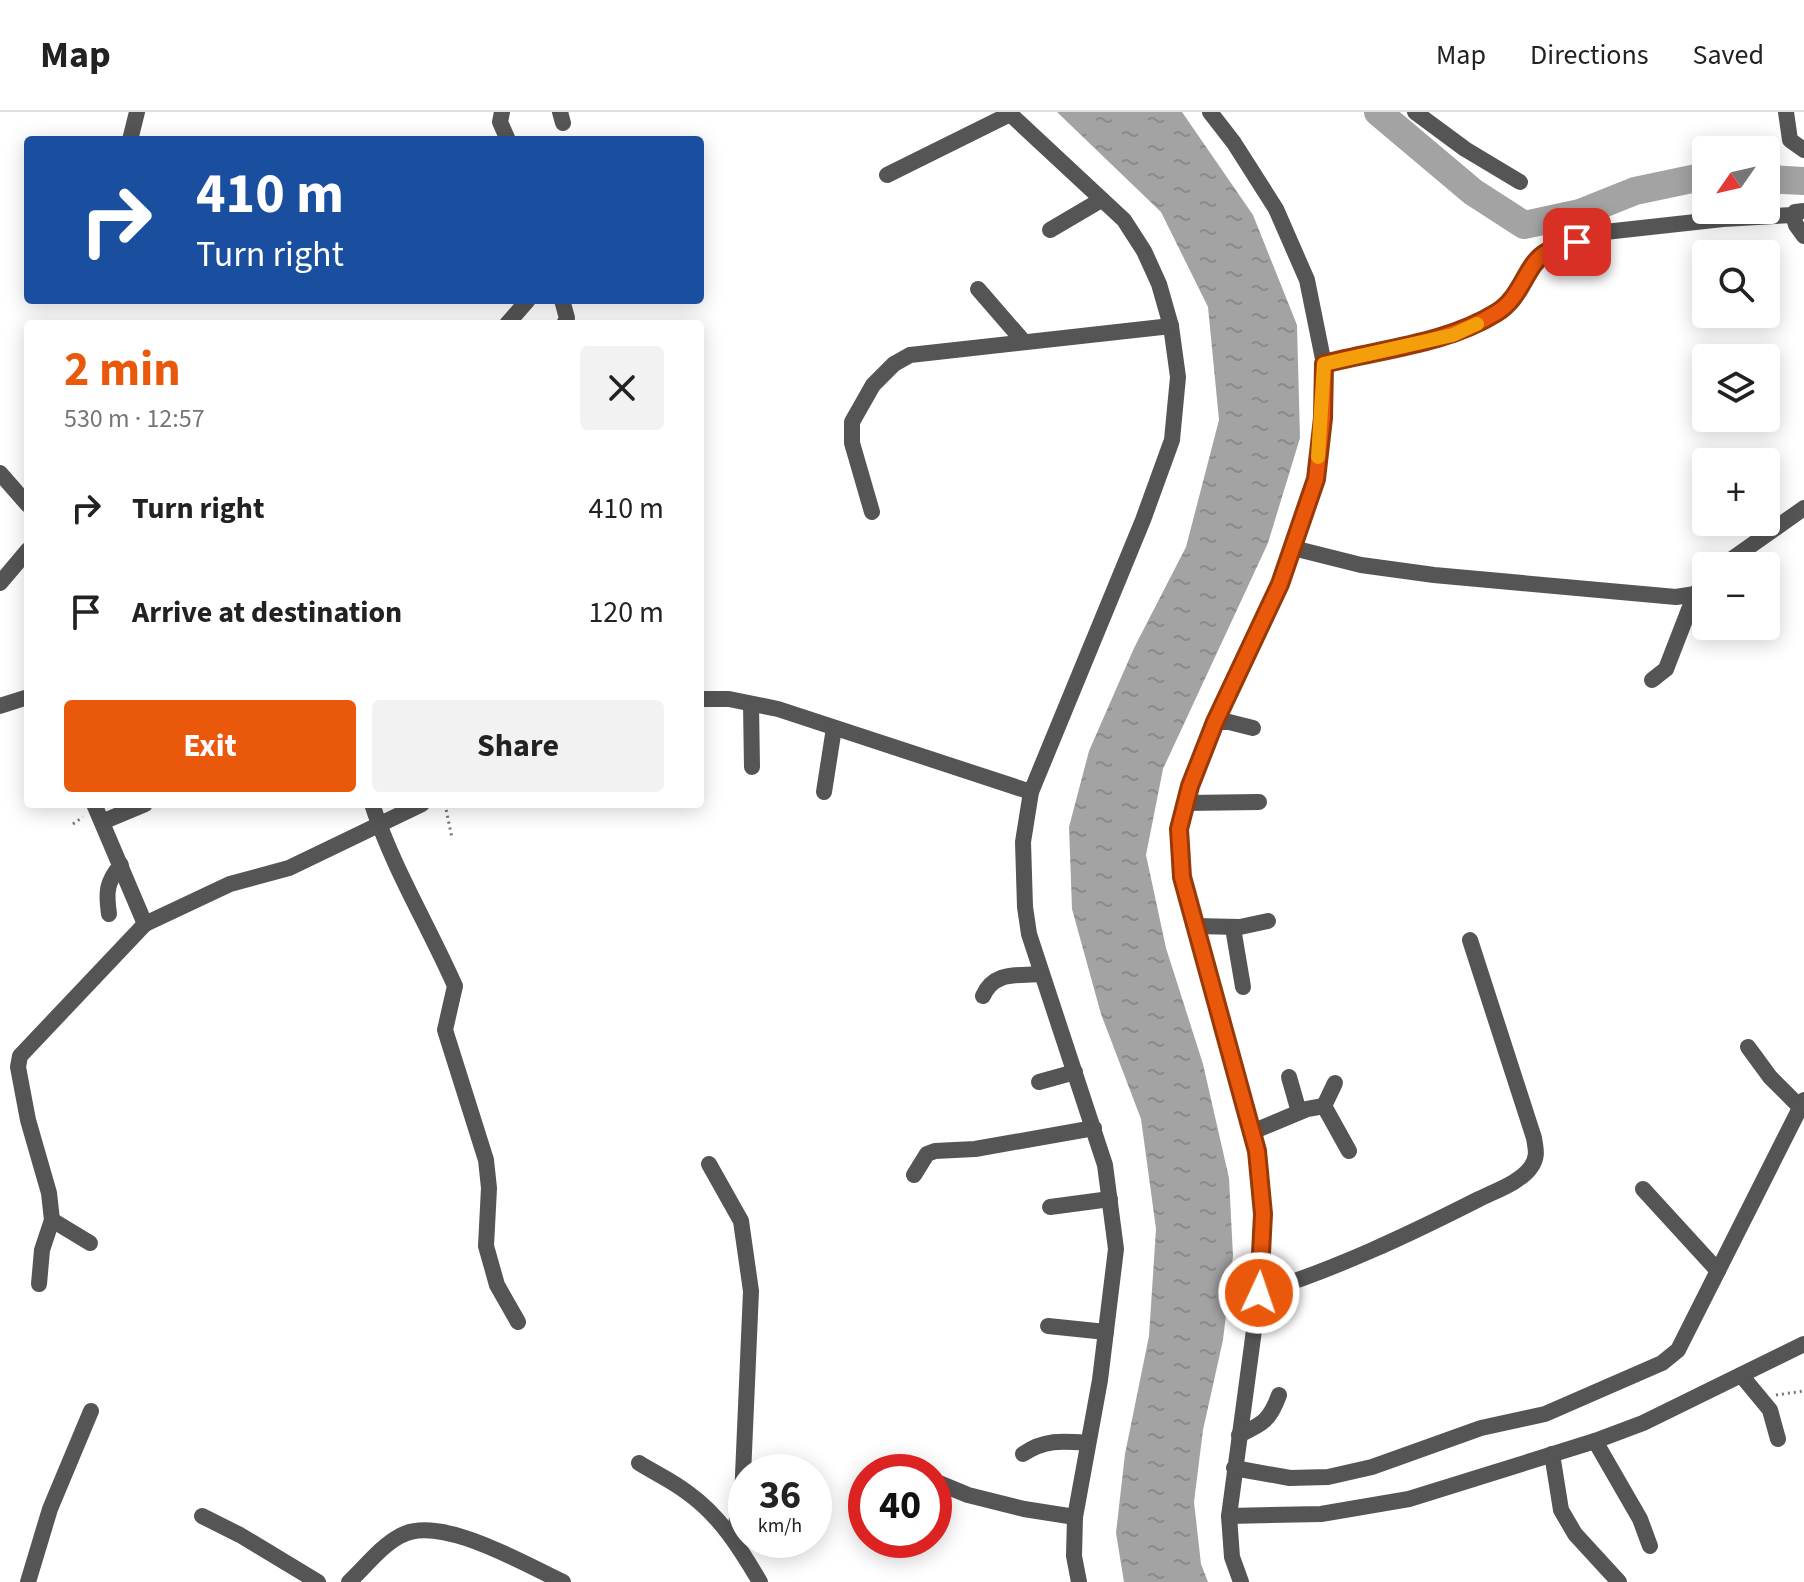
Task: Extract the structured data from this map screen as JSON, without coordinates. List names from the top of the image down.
{
  "north": "bottom left",
  "page": {
    "header": "Map",
    "nav": ["Map", "Directions", "Saved"],
    "map_buttons": ["+", "−"],
    "turn": ["410 m", "Turn right"],
    "heading": ["2 min", "530 m · 12:57"],
    "list": [
      {
        "name": "Turn right",
        "value": "410 m"
      },
      {
        "name": "Arrive at destination",
        "value": "120 m"
      }
    ],
    "buttons": ["Exit", "Share"],
    "speed": "36 km/h",
    "limit": "40"
  }
}
